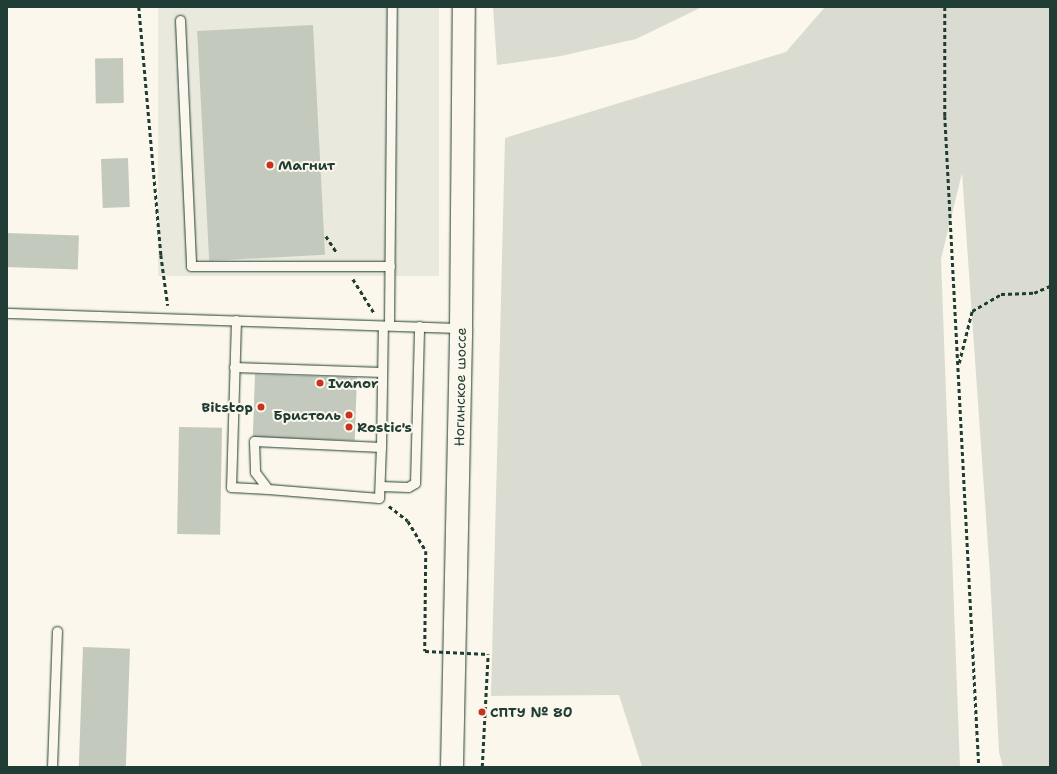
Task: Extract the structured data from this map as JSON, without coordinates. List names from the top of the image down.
{
  "streets": {
    "highway": ["Ногинское шоссе"]
  },
  "places": [
    "Магнит",
    "Ivanor",
    "Bitstop",
    "Бристоль",
    "Rostic's",
    "СПТУ № 80"
  ]
}
